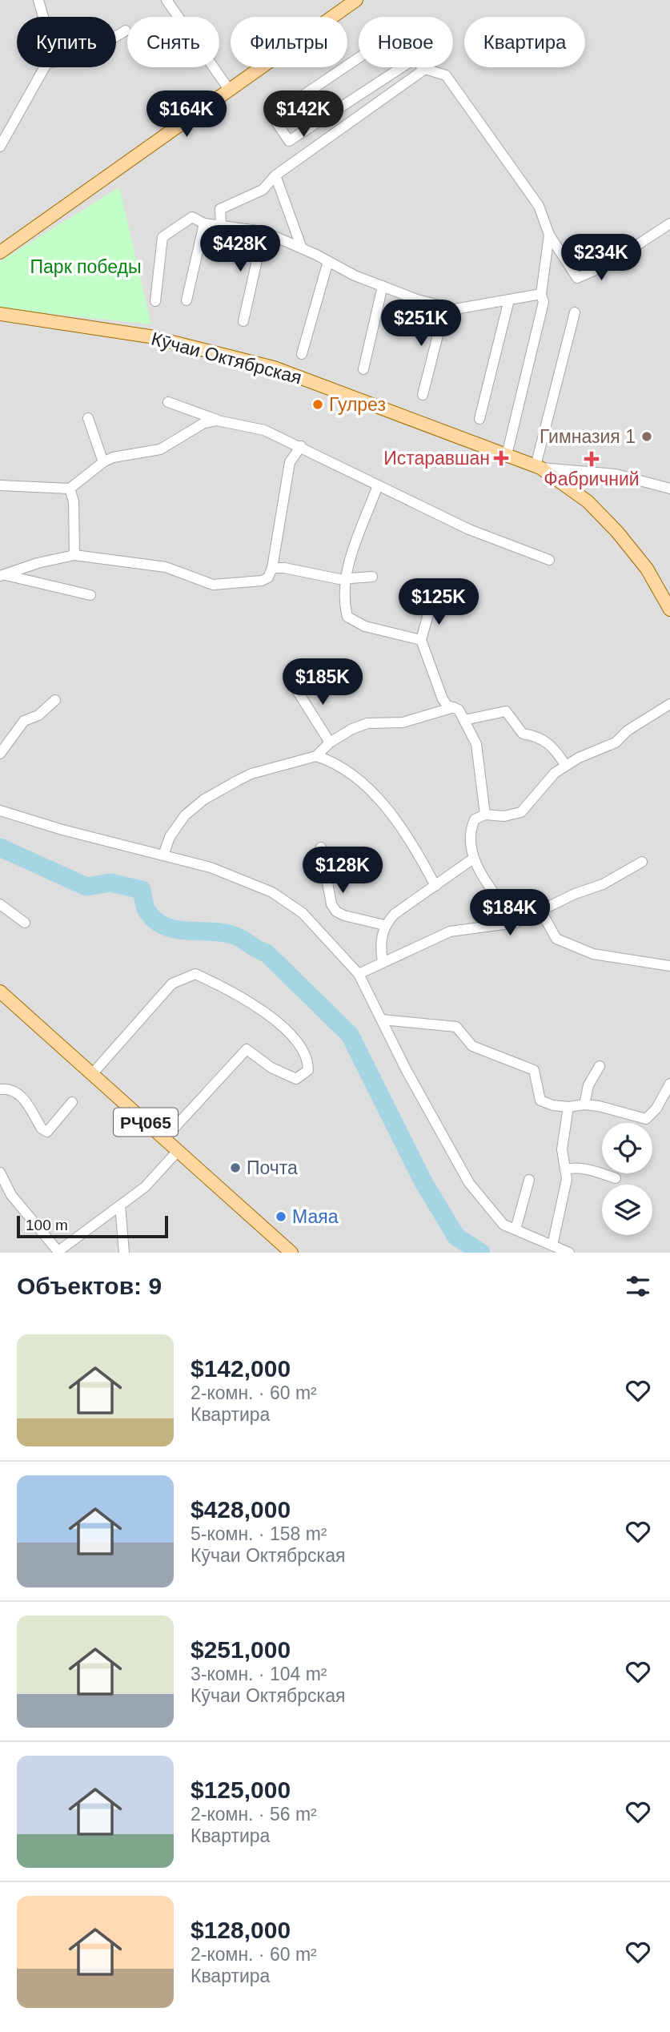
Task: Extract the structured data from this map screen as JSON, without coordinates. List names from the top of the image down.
{
  "streets": {
    "main road": ["Кӯчаи Октябрская", "РҶ065"]
  },
  "parks": ["Парк победы"],
  "places": {
    "other": [
      "Гулрез",
      "Гимназия 1",
      "Почта",
      "Маяа"
    ],
    "health": ["Истаравшан", "Фабричний"]
  },
  "scale_bar": "100 m",
  "page": {
    "chip": [
      "Купить",
      "Снять",
      "Фильтры",
      "Новое",
      "Квартира"
    ],
    "price": [
      "$164K",
      "$142K",
      "$428K",
      "$234K",
      "$251K",
      "$125K",
      "$185K",
      "$128K",
      "$184K"
    ],
    "scale": "100 m",
    "heading": "Объектов: 9",
    "list": [
      {
        "name": "$142,000",
        "note": "2-комн. · 60 m² · Квартира"
      },
      {
        "name": "$428,000",
        "note": "5-комн. · 158 m² · Кӯчаи Октябрская"
      },
      {
        "name": "$251,000",
        "note": "3-комн. · 104 m² · Кӯчаи Октябрская"
      },
      {
        "name": "$125,000",
        "note": "2-комн. · 56 m² · Квартира"
      },
      {
        "name": "$128,000",
        "note": "2-комн. · 60 m² · Квартира"
      }
    ]
  }
}
